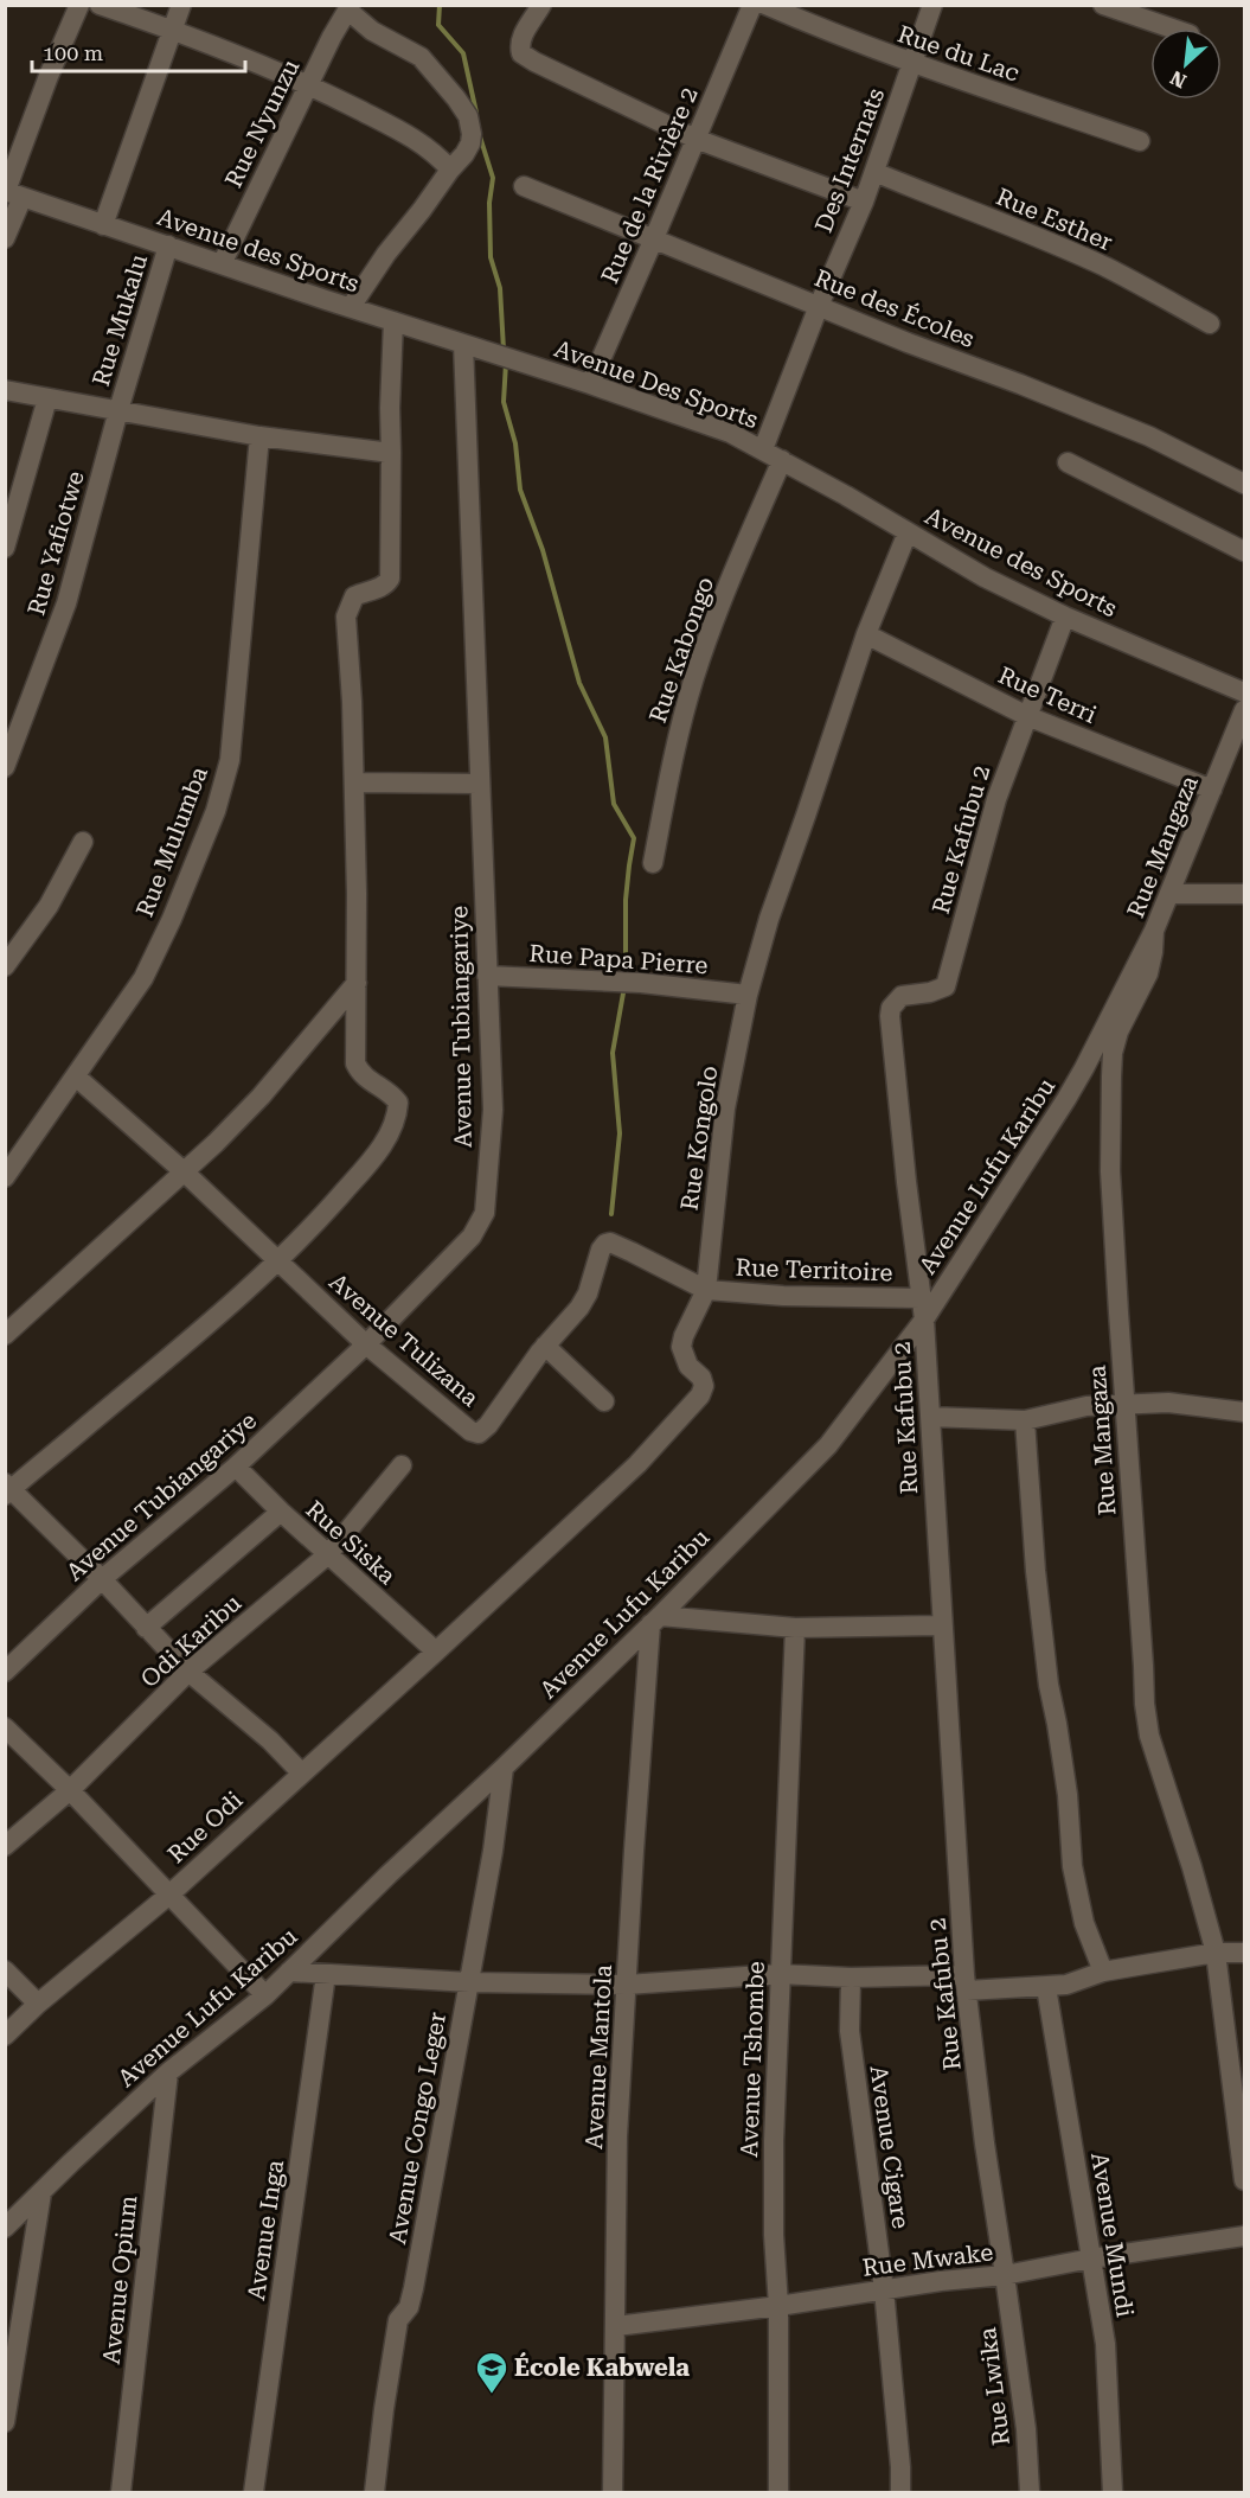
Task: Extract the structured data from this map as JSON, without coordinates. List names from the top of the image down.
{
  "streets": {
    "street": [
      "Rue du Lac",
      "Rue Nyunzu",
      "Des Internats",
      "Rue de la Rivière 2",
      "Rue Esther",
      "Avenue des Sports",
      "Rue des Écoles",
      "Rue Mukalu",
      "Avenue Des Sports",
      "Rue Yafiotwe",
      "Rue Kabongo",
      "Rue Terri",
      "Rue Kafubu 2",
      "Rue Mulumba",
      "Rue Mangaza",
      "Rue Papa Pierre",
      "Avenue Tubiangariye",
      "Rue Kongolo",
      "Avenue Lufu Karibu",
      "Rue Territoire",
      "Avenue Tulizana",
      "Rue Siska",
      "Odi Karibu",
      "Rue Odi",
      "Avenue Mantola",
      "Avenue Tshombe",
      "Avenue Congo Leger",
      "Avenue Cigare",
      "Avenue Inga",
      "Avenue Mundi",
      "Rue Mwake",
      "Avenue Opium",
      "Rue Lwika"
    ]
  },
  "crossings": [
    ["Rue du Lac", "Des Internats"],
    ["Rue Nyunzu", "Avenue des Sports"],
    ["Des Internats", "Rue Esther"],
    ["Des Internats", "Rue des Écoles"],
    ["Des Internats", "Avenue Des Sports"],
    ["Rue de la Rivière 2", "Rue des Écoles"],
    ["Rue de la Rivière 2", "Avenue Des Sports"],
    ["Avenue des Sports", "Rue Mukalu"],
    ["Avenue des Sports", "Avenue Des Sports"],
    ["Avenue des Sports", "Rue Kabongo"],
    ["Avenue des Sports", "Rue Kafubu 2"],
    ["Avenue des Sports", "Avenue Tubiangariye"],
    ["Avenue des Sports", "Rue Kongolo"],
    ["Rue Mukalu", "Rue Yafiotwe"],
    ["Avenue Des Sports", "Rue Kabongo"],
    ["Rue Terri", "Rue Kafubu 2"],
    ["Rue Terri", "Rue Mangaza"],
    ["Rue Terri", "Rue Kongolo"],
    ["Rue Kafubu 2", "Avenue Lufu Karibu"],
    ["Rue Kafubu 2", "Rue Territoire"],
    ["Rue Kafubu 2", "Rue Mwake"],
    ["Rue Kafubu 2", "Rue Lwika"],
    ["Rue Mulumba", "Avenue Tulizana"],
    ["Rue Mangaza", "Avenue Lufu Karibu"],
    ["Rue Papa Pierre", "Avenue Tubiangariye"],
    ["Rue Papa Pierre", "Rue Kongolo"],
    ["Avenue Tubiangariye", "Avenue Tulizana"],
    ["Avenue Tubiangariye", "Rue Siska"],
    ["Rue Kongolo", "Rue Territoire"],
    ["Rue Kongolo", "Avenue Tulizana"],
    ["Rue Kongolo", "Rue Siska"],
    ["Rue Kongolo", "Rue Odi"],
    ["Avenue Lufu Karibu", "Avenue Mantola"],
    ["Avenue Lufu Karibu", "Avenue Congo Leger"],
    ["Avenue Lufu Karibu", "Avenue Opium"],
    ["Rue Territoire", "Avenue Tulizana"],
    ["Rue Siska", "Odi Karibu"],
    ["Rue Siska", "Rue Odi"],
    ["Avenue Mantola", "Rue Mwake"],
    ["Avenue Tshombe", "Rue Mwake"],
    ["Avenue Cigare", "Rue Mwake"],
    ["Avenue Mundi", "Rue Mwake"],
    ["Rue Mwake", "Rue Lwika"]
  ],
  "places": {
    "school or university": ["École Kabwela"]
  },
  "scale_bar": "100 m",
  "north": "bottom left"
}
